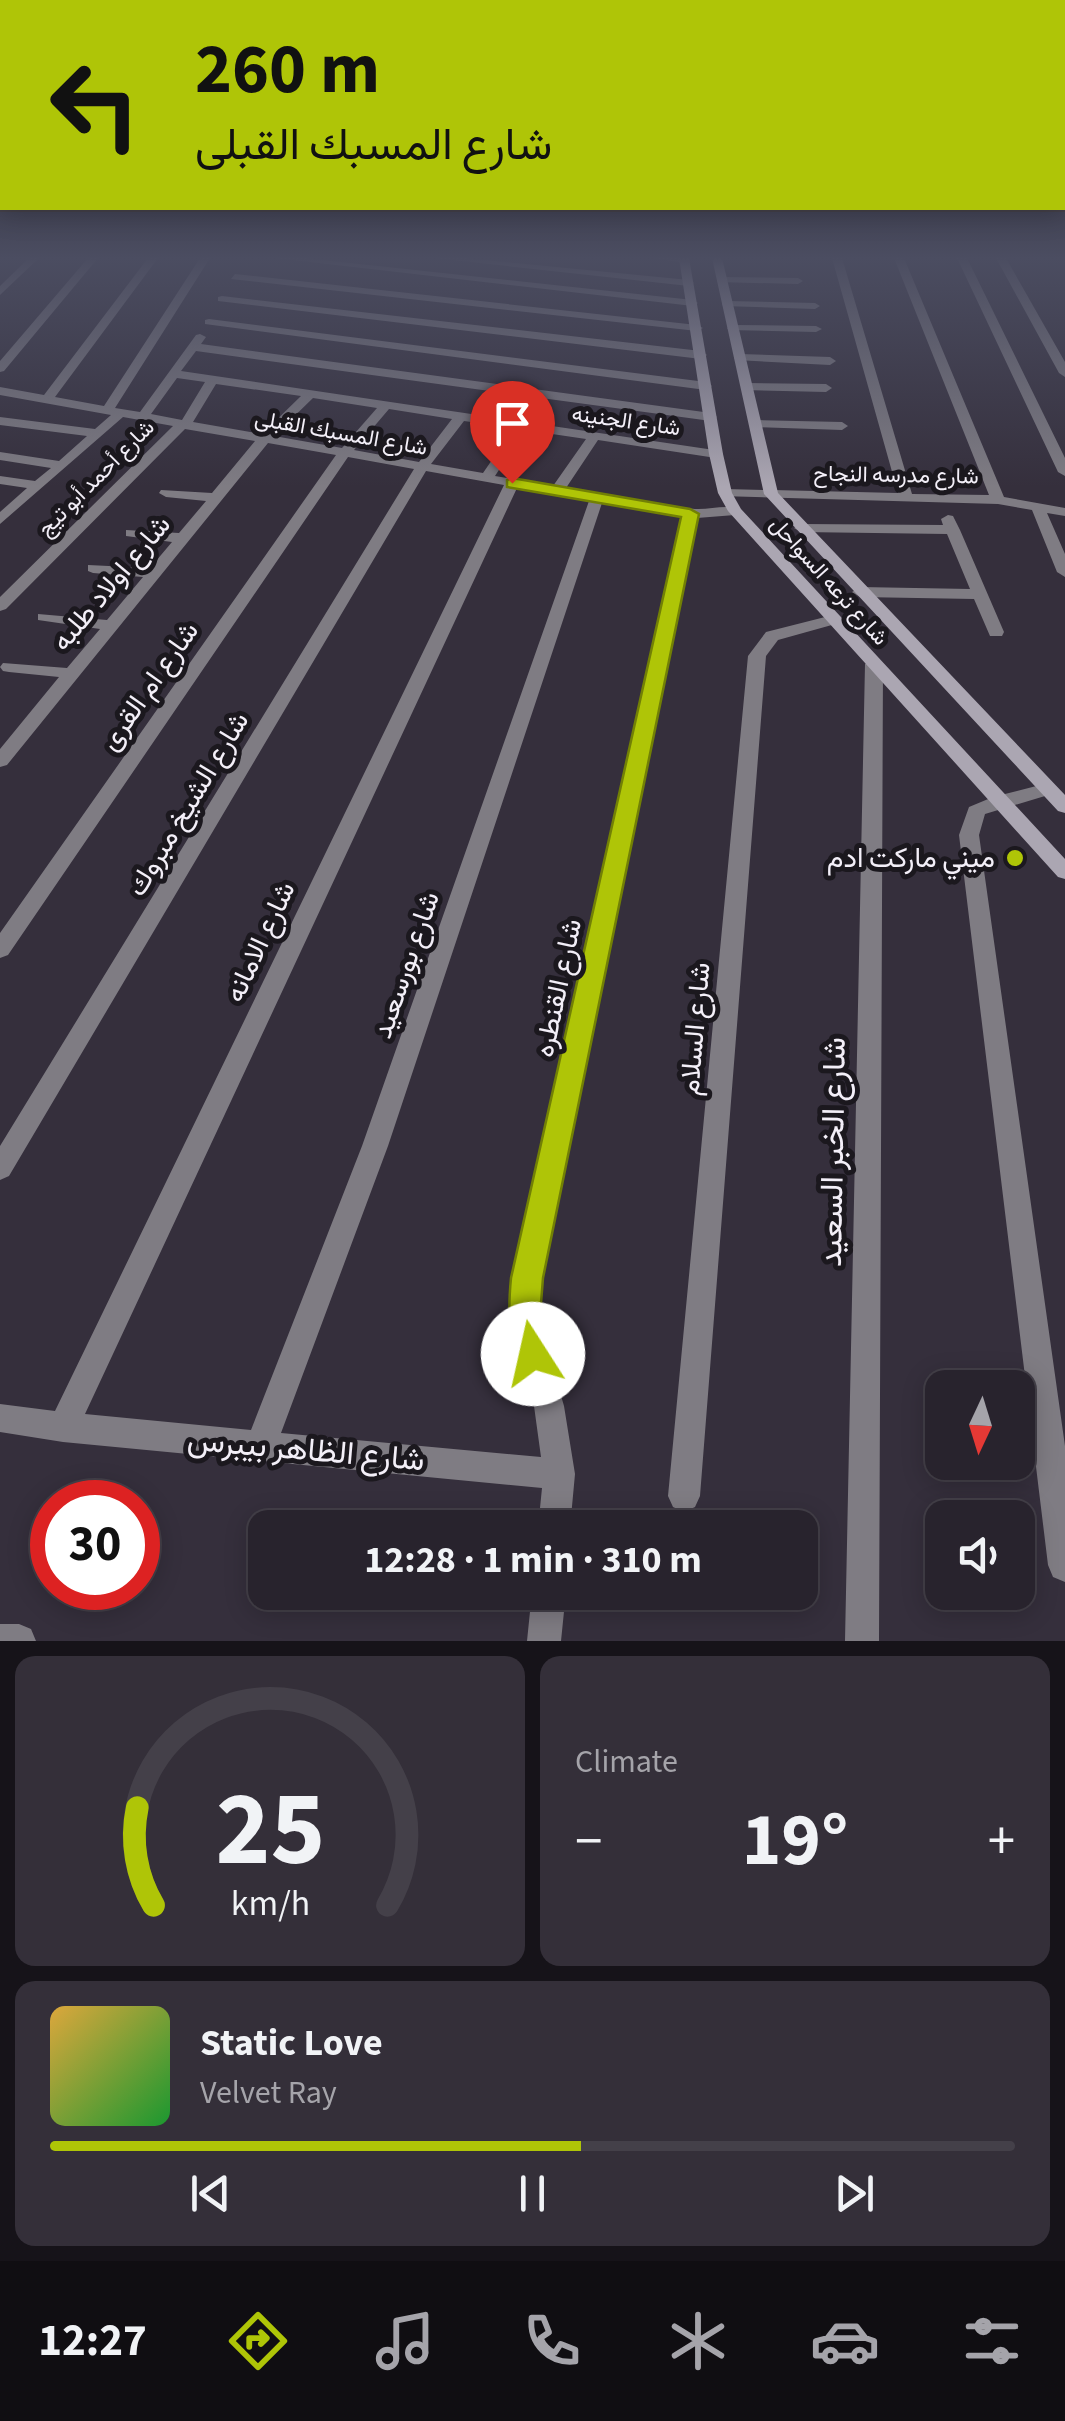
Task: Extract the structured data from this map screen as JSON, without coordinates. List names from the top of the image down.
{
  "streets": {
    "main road": ["شارع ترعه السواحل"],
    "street": [
      "شارع الجنينه",
      "شارع المسبك القبلى",
      "شارع مدرسه النجاح",
      "شارع أحمد أبو تيج",
      "شارع اولاد طلبه",
      "شارع ام القرى",
      "شارع الشيخ مبروك",
      "شارع الامانه",
      "شارع بورسعيد",
      "شارع القنطره",
      "شارع السلام",
      "شارع الخبر السعيد",
      "شارع الظاهر بيبرس"
    ]
  },
  "crossings": [
    ["شارع الجنينه", "شارع أحمد أبو تيج"],
    ["شارع الجنينه", "شارع ترعه السواحل"],
    ["شارع الجنينه", "شارع اولاد طلبه"],
    ["شارع الجنينه", "شارع ام القرى"],
    ["شارع الجنينه", "شارع الشيخ مبروك"],
    ["شارع المسبك القبلى", "شارع أحمد أبو تيج"],
    ["شارع المسبك القبلى", "شارع ترعه السواحل"],
    ["شارع المسبك القبلى", "شارع اولاد طلبه"],
    ["شارع المسبك القبلى", "شارع ام القرى"],
    ["شارع المسبك القبلى", "شارع الشيخ مبروك"],
    ["شارع المسبك القبلى", "شارع الامانه"],
    ["شارع المسبك القبلى", "شارع بورسعيد"],
    ["شارع المسبك القبلى", "شارع القنطره"],
    ["شارع مدرسه النجاح", "شارع ترعه السواحل"],
    ["شارع ترعه السواحل", "شارع السلام"],
    ["شارع ترعه السواحل", "شارع الخبر السعيد"],
    ["شارع الامانه", "شارع الظاهر بيبرس"],
    ["شارع بورسعيد", "شارع الظاهر بيبرس"],
    ["شارع القنطره", "شارع الظاهر بيبرس"]
  ],
  "places": ["ميني ماركت ادم"],
  "north": "bottom",
  "page": {
    "turn": ["260 m", "شارع المسبك القبلى"],
    "limit": "30",
    "trip": "12:28 · 1 min · 310 m",
    "tile": "Climate",
    "heat": ["−", "19°", "+"],
    "song": ["Static Love", "Velvet Ray"],
    "tabs": "12:27",
    "gauge": ["25", "km/h"]
  }
}
